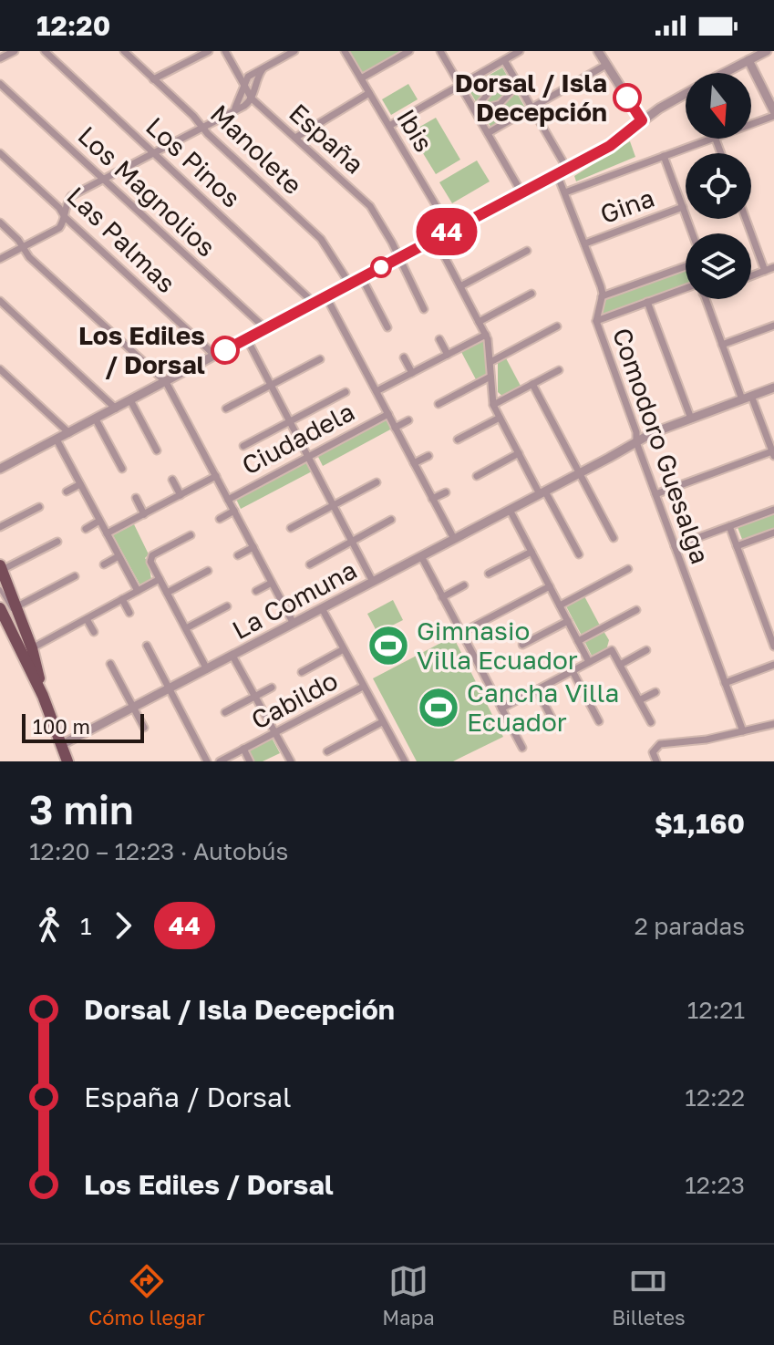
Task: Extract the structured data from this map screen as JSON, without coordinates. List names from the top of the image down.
{
  "streets": {
    "street": [
      "Ibis",
      "España",
      "Manolete",
      "Los Pinos",
      "Los Magnolios",
      "Gina",
      "Las Palmas",
      "Ciudadela",
      "Comodoro Guesalga",
      "La Comuna",
      "Cabildo"
    ]
  },
  "crossings": [
    ["Gina", "Comodoro Guesalga"],
    ["Comodoro Guesalga", "La Comuna"]
  ],
  "places": {
    "other": ["Dorsal / Isla Decepción", "Los Ediles / Dorsal"],
    "sports": ["Gimnasio Villa Ecuador", "Cancha Villa Ecuador"]
  },
  "lines": ["bus line 44"],
  "scale_bar": "100 m",
  "north": "bottom",
  "page": {
    "status": "12:20",
    "on_map": "44",
    "scale": "100 m",
    "heading": ["3 min", "12:20 – 12:23 · Autobús", "$1,160"],
    "legs": ["1", "44", "2 paradas"],
    "list": [
      {
        "name": "Dorsal / Isla Decepción",
        "value": "12:21"
      },
      {
        "name": "España / Dorsal",
        "value": "12:22"
      },
      {
        "name": "Los Ediles / Dorsal",
        "value": "12:23"
      }
    ],
    "tabs": ["Cómo llegar", "Mapa", "Billetes"]
  }
}
